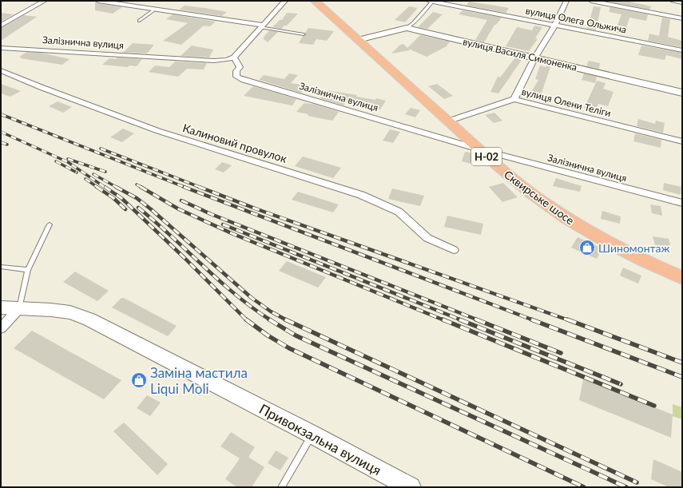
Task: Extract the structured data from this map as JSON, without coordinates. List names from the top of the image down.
{
  "streets": {
    "main road": ["Н-02", "Сквирське шосе"],
    "street": [
      "вулиця Олега Ольжича",
      "Залізнична вулиця",
      "вулиця Василя Симоненка",
      "вулиця Олени Теліги",
      "Калиновий провулок",
      "Привокзальна вулиця"
    ]
  },
  "crossings": [
    ["Залізнична вулиця", "Сквирське шосе"],
    ["вулиця Василя Симоненка", "Сквирське шосе"],
    ["вулиця Олени Теліги", "Сквирське шосе"]
  ],
  "places": {
    "shop": ["Шиномонтаж", "Заміна мастила Liqui Moli"]
  }
}
